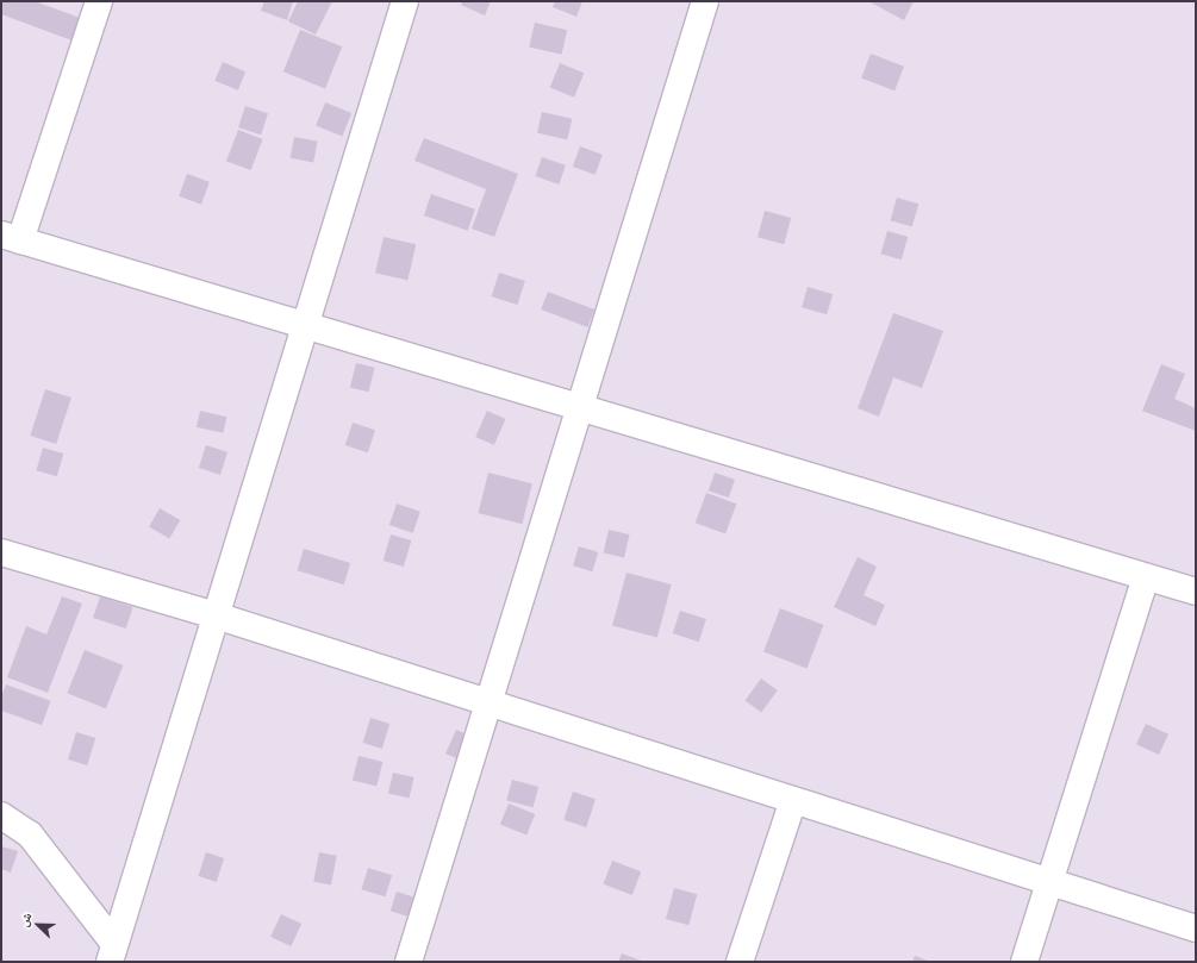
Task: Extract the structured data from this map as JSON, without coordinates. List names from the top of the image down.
{
  "north": "top left"
}
